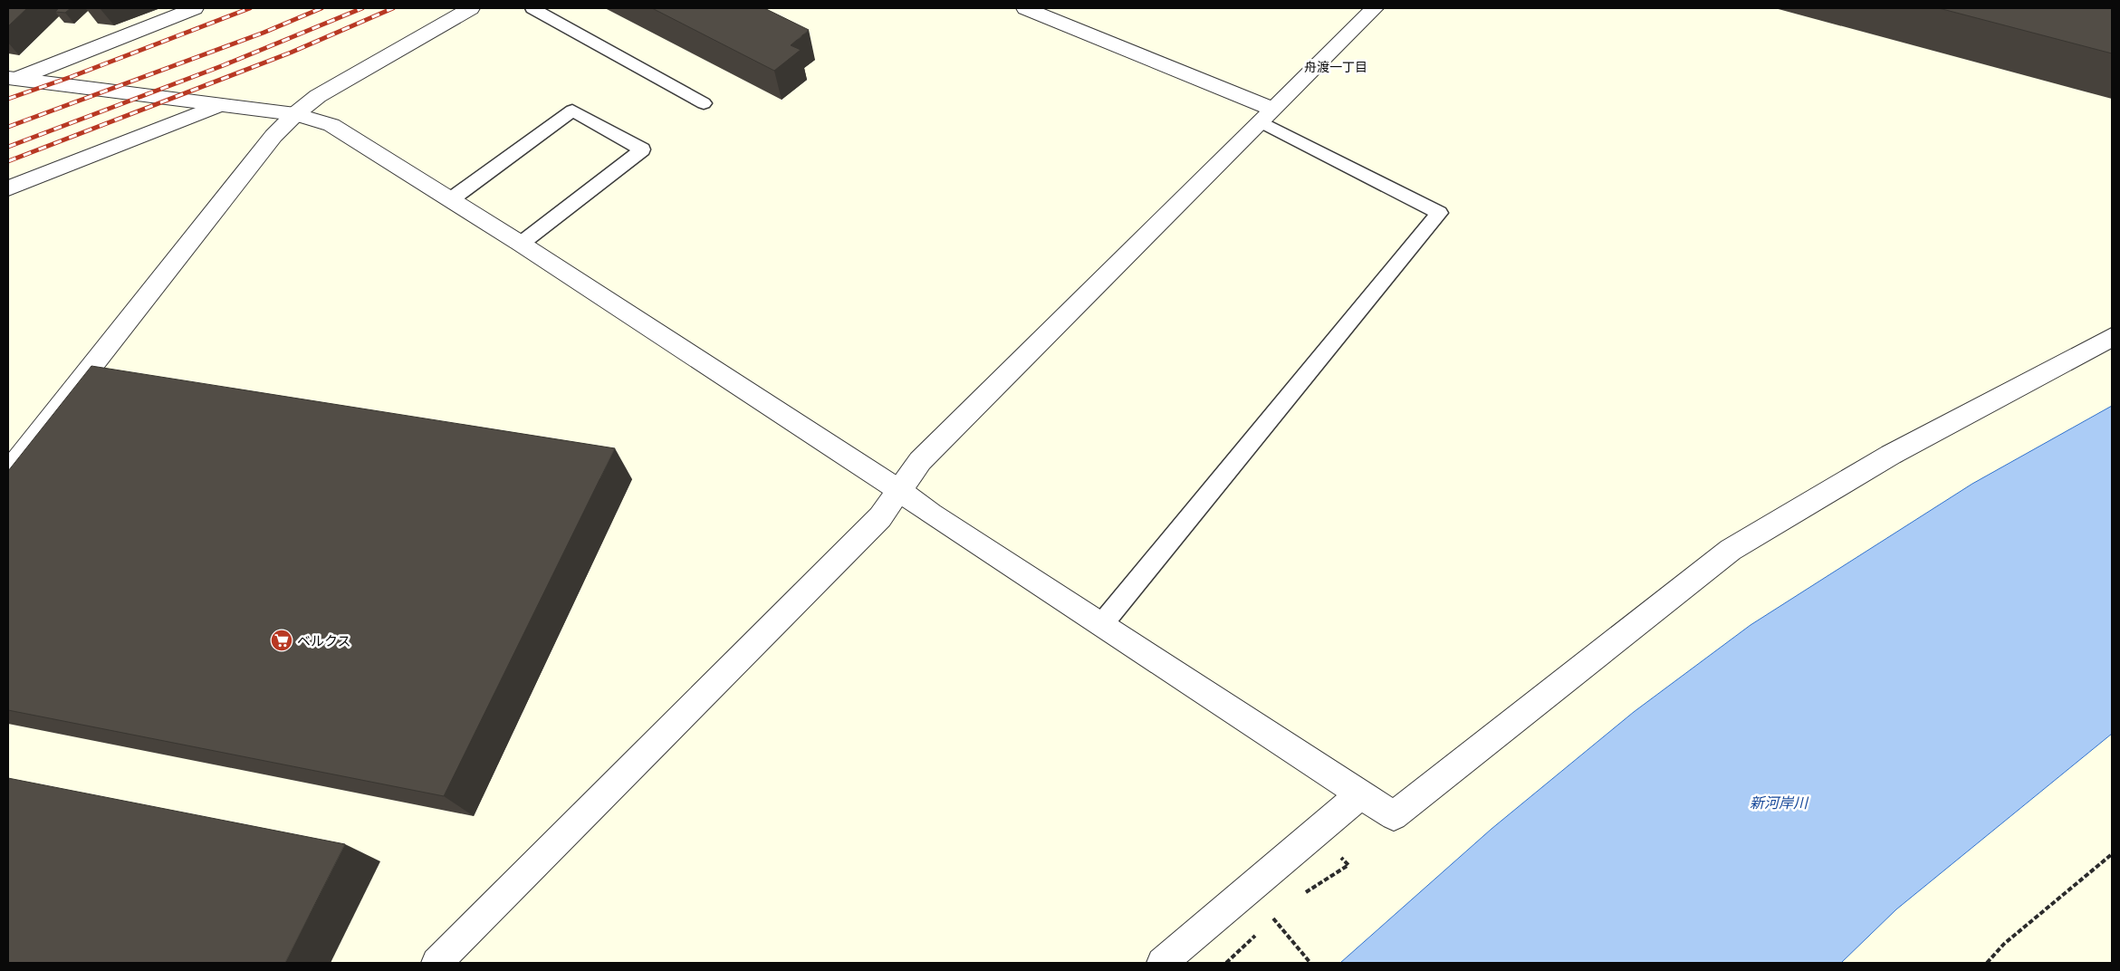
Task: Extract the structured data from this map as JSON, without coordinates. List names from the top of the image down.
{
  "districts": ["舟渡一丁目"],
  "water": ["新河岸川"],
  "places": {
    "supermarket": ["ベルクス"]
  }
}
